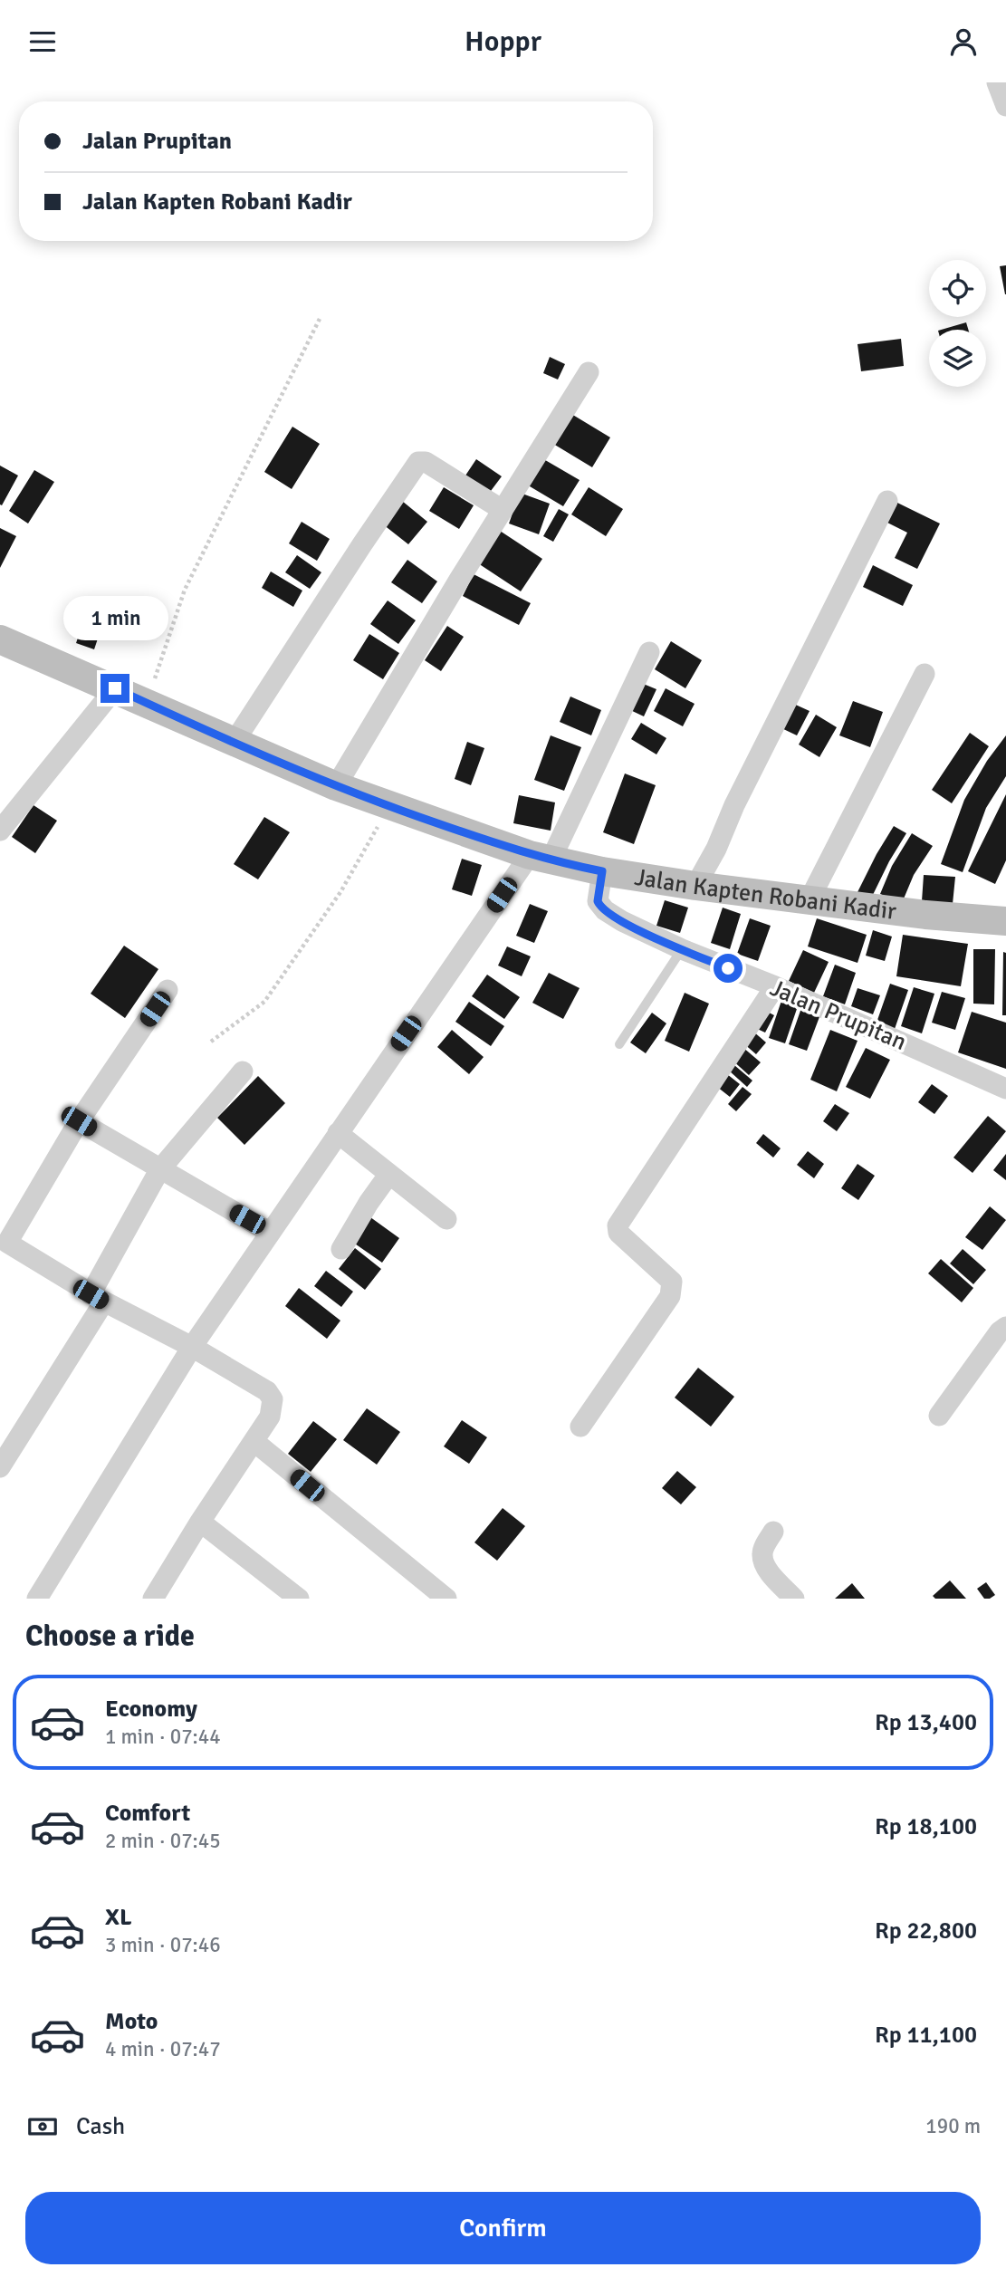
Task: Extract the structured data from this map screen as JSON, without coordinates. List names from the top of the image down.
{
  "streets": {
    "main road": ["Jalan Kapten Robani Kadir"],
    "street": ["Jalan Prupitan"]
  },
  "crossings": [
    ["Jalan Kapten Robani Kadir", "Jalan Prupitan"]
  ],
  "page": {
    "header": "Hoppr",
    "banner": ["Jalan Prupitan", "Jalan Kapten Robani Kadir"],
    "bubble": "1 min",
    "heading": "Choose a ride",
    "list": [
      {
        "name": "Economy",
        "note": "1 min · 07:44",
        "value": "Rp 13,400"
      },
      {
        "name": "Comfort",
        "note": "2 min · 07:45",
        "value": "Rp 18,100"
      },
      {
        "name": "XL",
        "note": "3 min · 07:46",
        "value": "Rp 22,800"
      },
      {
        "name": "Moto",
        "note": "4 min · 07:47",
        "value": "Rp 11,100"
      }
    ],
    "pay": ["Cash", "190 m"],
    "buttons": "Confirm"
  }
}
